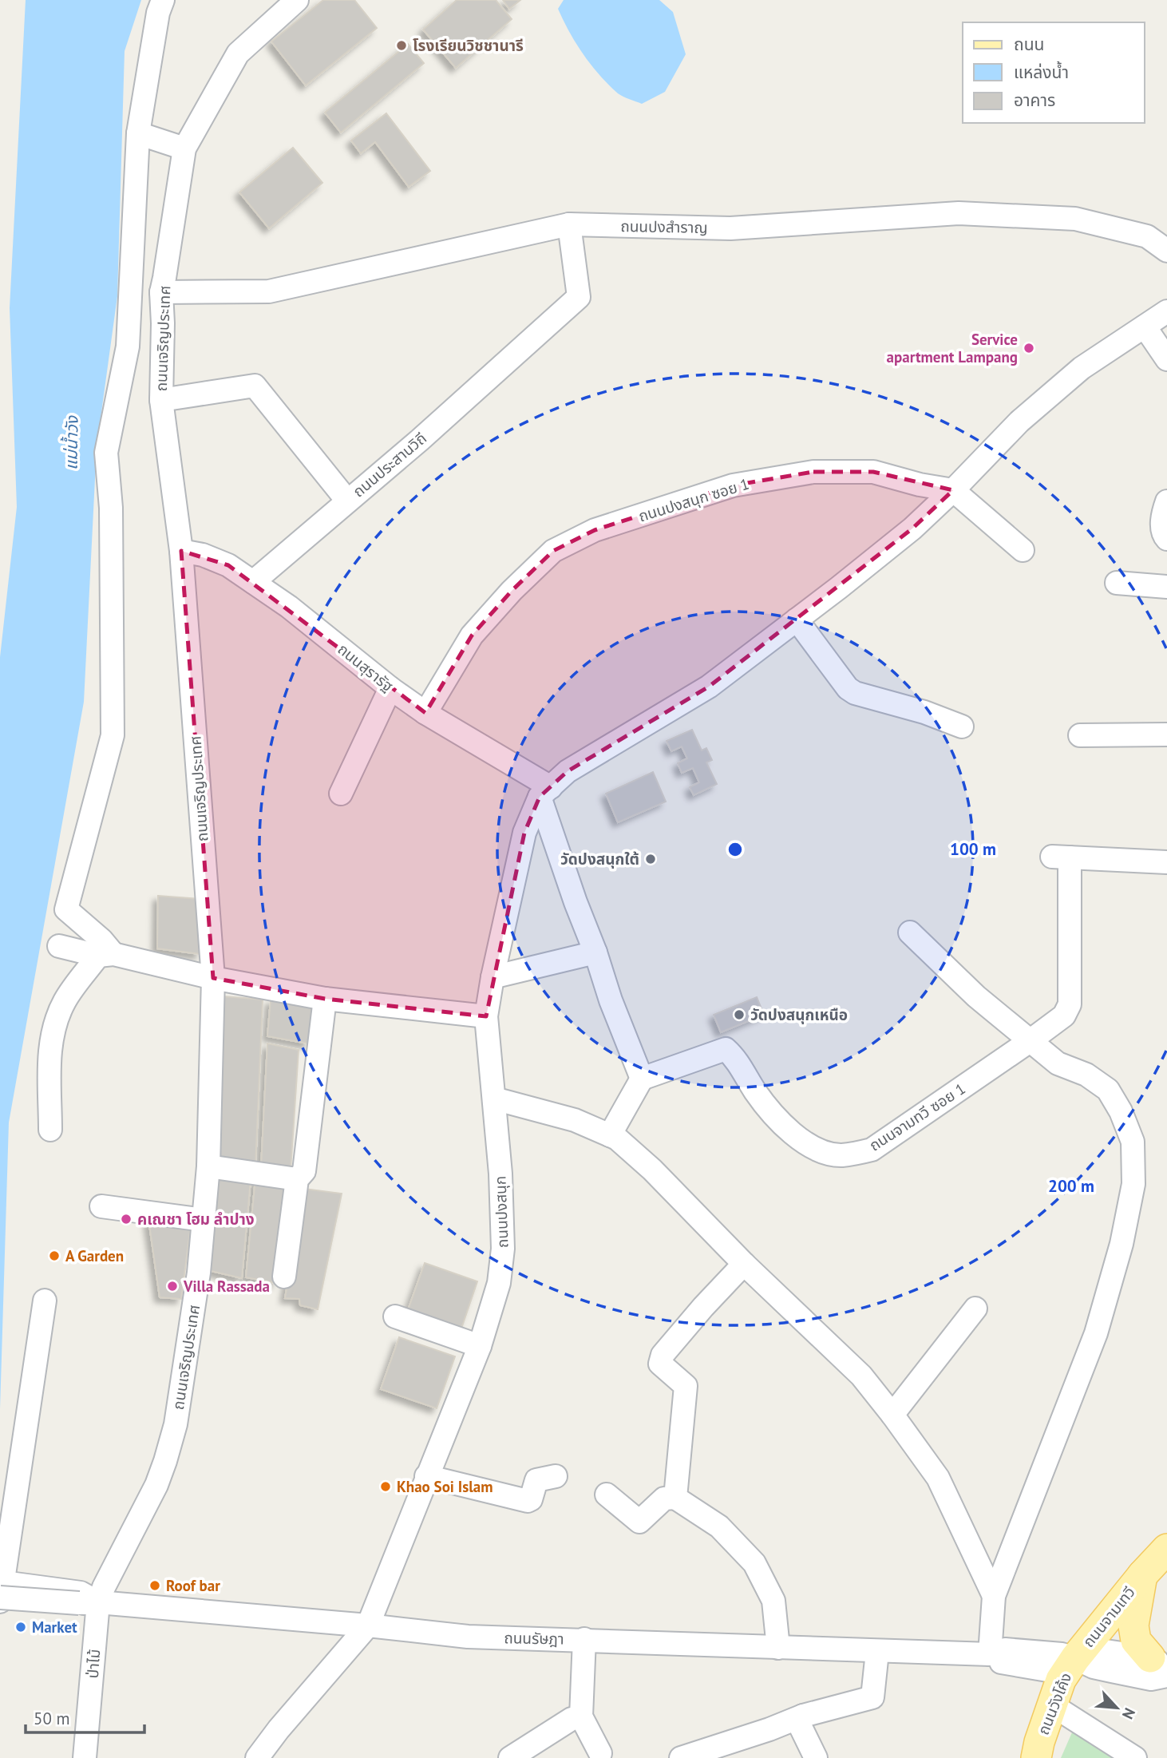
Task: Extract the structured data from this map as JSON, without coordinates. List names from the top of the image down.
{
  "streets": {
    "main road": ["ถนนจามเทวี", "ถนนวังโค้ง"],
    "street": [
      "ถนนปงสำราญ",
      "ถนนเจริญประเทศ",
      "ถนนประสานวิถี",
      "ถนนปงสนุก ซอย 1",
      "ถนนสุรารัฐ",
      "ถนนจามทวี ซอย 1",
      "ถนนปงสนุก",
      "ถนนรัษฎา",
      "ป่าไม้"
    ]
  },
  "crossings": [
    ["ถนนปงสำราญ", "ถนนเจริญประเทศ"],
    ["ถนนปงสำราญ", "ถนนประสานวิถี"],
    ["ถนนเจริญประเทศ", "ถนนสุรารัฐ"],
    ["ถนนเจริญประเทศ", "ถนนรัษฎา"],
    ["ถนนเจริญประเทศ", "ป่าไม้"],
    ["ถนนประสานวิถี", "ถนนสุรารัฐ"],
    ["ถนนปงสนุก ซอย 1", "ถนนสุรารัฐ"],
    ["ถนนสุรารัฐ", "ถนนปงสนุก"],
    ["ถนนปงสนุก", "ถนนรัษฎา"],
    ["ถนนจามเทวี", "ถนนรัษฎา"],
    ["ถนนจามเทวี", "ถนนวังโค้ง"],
    ["ถนนรัษฎา", "ป่าไม้"],
    ["ถนนรัษฎา", "ถนนวังโค้ง"]
  ],
  "water": ["แม่น้ำวัง"],
  "places": [
    "โรงเรียนวิชชานารี",
    "Service apartment Lampang",
    "วัดปงสนุกใต้",
    "วัดปงสนุกเหนือ",
    "คเณชา โฮม ลำปาง",
    "A Garden",
    "Villa Rassada",
    "Khao Soi Islam",
    "Roof bar",
    "Market"
  ],
  "legend": ["ถนน", "แหล่งน้ำ", "อาคาร"],
  "scale_bar": "50 m",
  "north": "bottom right",
  "rings": ["100 m", "200 m"]
}
